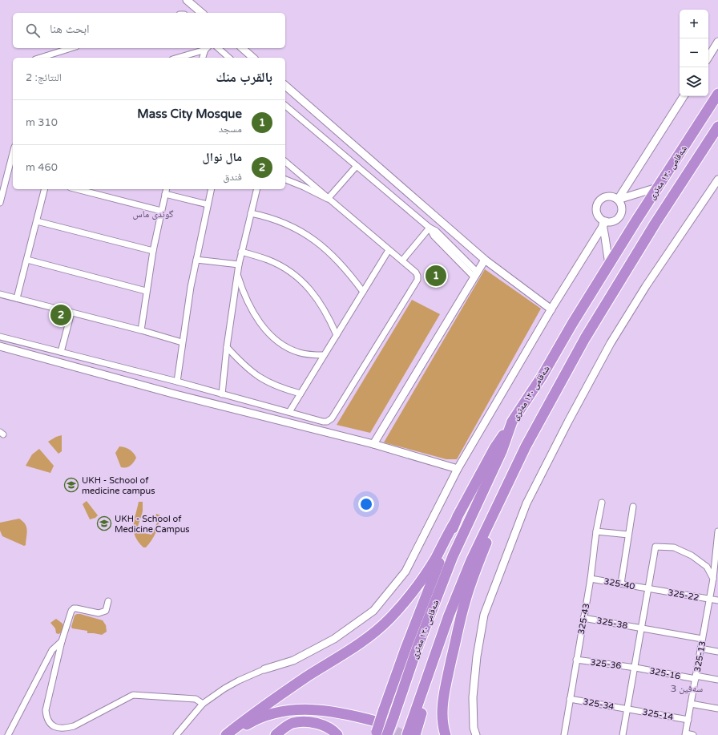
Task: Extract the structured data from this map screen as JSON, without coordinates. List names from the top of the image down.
{
  "streets": {
    "highway": ["شەقامی ١٢٠ مەتری"],
    "street": [
      "325-40",
      "325-22",
      "325-43",
      "325-38",
      "325-13",
      "325-36",
      "325-16",
      "325-34",
      "325-14"
    ]
  },
  "crossings": [
    ["325-40", "325-22"],
    ["325-40", "325-43"],
    ["325-22", "325-13"],
    ["325-43", "325-38"],
    ["325-43", "325-36"],
    ["325-43", "325-34"],
    ["325-38", "325-13"],
    ["325-13", "325-16"],
    ["325-13", "325-14"],
    ["325-36", "325-16"],
    ["325-34", "325-14"]
  ],
  "districts": ["گوندی ماس", "سەفین 3"],
  "places": {
    "school or university": ["UKH - School of medicine campus", "UKH - School of Medicine Campus"]
  },
  "page": {
    "map_buttons": ["+", "−"],
    "search": "ابحث هنا",
    "heading": ["بالقرب منك", "النتائج: 2"],
    "list": [
      {
        "mark": "1",
        "name": "Mass City Mosque",
        "note": "مسجد",
        "value": "310 m"
      },
      {
        "mark": "2",
        "name": "مال نوال",
        "note": "فندق",
        "value": "460 m"
      }
    ],
    "pins": ["1", "2"]
  }
}
